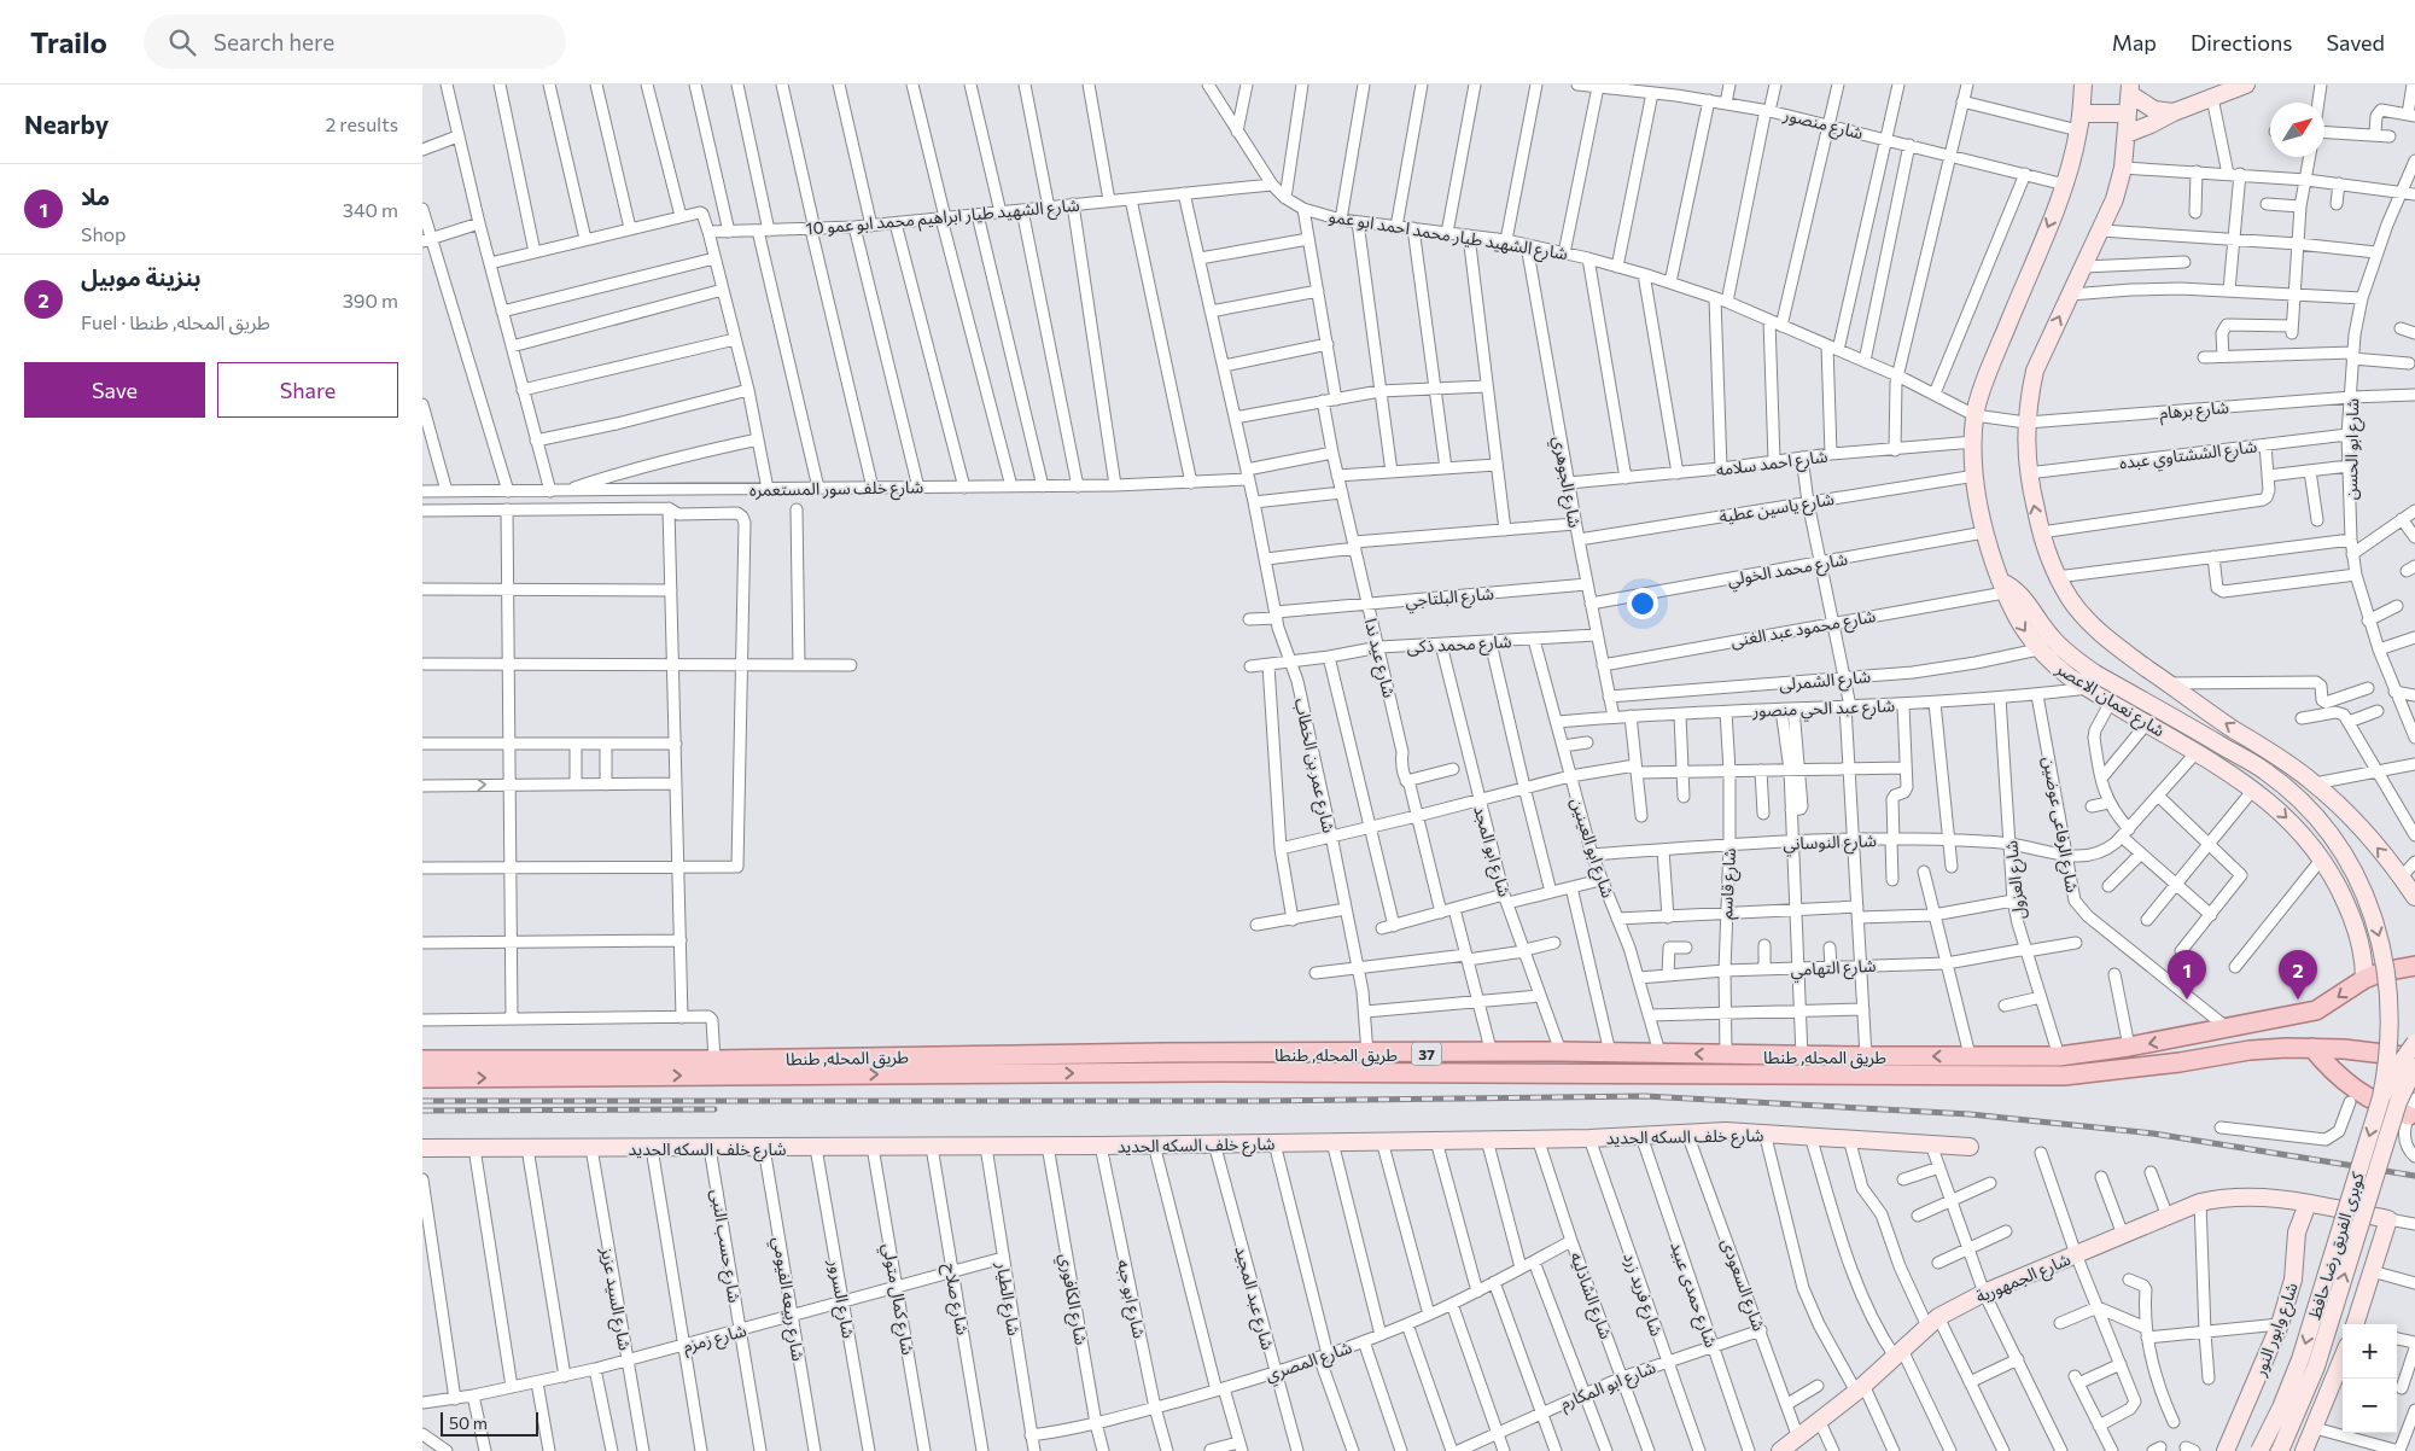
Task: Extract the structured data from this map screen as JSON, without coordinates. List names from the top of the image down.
{
  "streets": {
    "main road": [
      "شارع نعمان الاعصر",
      "طريق المحله, طنطا",
      "37",
      "شارع خلف السكه الحديد",
      "كوبرى الفريق رضا حافظ",
      "شارع الجمهورية",
      "شارع وابور النور"
    ],
    "street": [
      "شارع منصور",
      "شارع الشهيد طيار ابراهيم محمد ابو عمو 10",
      "شارع الشهيد طيار محمد احمد ابو عمو",
      "شارع برهام",
      "شارع ابو الحسن",
      "شارع الششتاوي عبده",
      "شارع احمد سلامه",
      "شارع الجوهري",
      "شارع خلف سور المستعمره",
      "شارع ياسين عطية",
      "شارع محمد الخولي",
      "شارع البلتاجي",
      "شارع محمود عبد الغنى",
      "شارع محمد ذكى",
      "شارع عيد ندا",
      "شارع الشمرلى",
      "شارع عبد الحي منصور",
      "شارع عمر بن الخطاب",
      "شارع الرفاعى عوضين",
      "شارع النوساني",
      "شارع ابو العينين",
      "شارع ابو المجد",
      "شارع العزول",
      "شارع قاسم",
      "شارع التهامي",
      "شارع حسب النبى",
      "شارع السعودى",
      "شارع فريد زرد",
      "شارع حمدى عبيد",
      "شارع الشاذليه",
      "شارع عبد المجيد",
      "شارع السيد عزيز",
      "شارع ربيعه الفيومي",
      "شارع السرور",
      "شارع كمال متولي",
      "شارع صلاح",
      "شارع الطيار",
      "شارع الكافوري",
      "شارع ابو جبه",
      "شارع زمزم",
      "شارع المصري",
      "شارع ابو المكارم"
    ]
  },
  "crossings": [
    ["شارع منصور", "شارع نعمان الاعصر"],
    ["شارع الشهيد طيار ابراهيم محمد ابو عمو 10", "شارع الشهيد طيار محمد احمد ابو عمو"],
    ["شارع الشهيد طيار ابراهيم محمد ابو عمو 10", "شارع عمر بن الخطاب"],
    ["شارع الشهيد طيار محمد احمد ابو عمو", "شارع برهام"],
    ["شارع الشهيد طيار محمد احمد ابو عمو", "شارع الجوهري"],
    ["شارع الشهيد طيار محمد احمد ابو عمو", "شارع نعمان الاعصر"],
    ["شارع برهام", "شارع ابو الحسن"],
    ["شارع برهام", "شارع نعمان الاعصر"],
    ["شارع ابو الحسن", "شارع الششتاوي عبده"],
    ["شارع احمد سلامه", "شارع الجوهري"],
    ["شارع احمد سلامه", "شارع نعمان الاعصر"],
    ["شارع الجوهري", "شارع ياسين عطية"],
    ["شارع الجوهري", "شارع محمد الخولي"],
    ["شارع الجوهري", "شارع البلتاجي"],
    ["شارع الجوهري", "شارع محمود عبد الغنى"],
    ["شارع الجوهري", "شارع محمد ذكى"],
    ["شارع الجوهري", "شارع الشمرلى"],
    ["شارع الجوهري", "شارع عبد الحي منصور"],
    ["شارع خلف سور المستعمره", "شارع عيد ندا"],
    ["شارع خلف سور المستعمره", "شارع عمر بن الخطاب"],
    ["شارع ياسين عطية", "شارع نعمان الاعصر"],
    ["شارع محمد الخولي", "شارع نعمان الاعصر"],
    ["شارع البلتاجي", "شارع عيد ندا"],
    ["شارع البلتاجي", "شارع عمر بن الخطاب"],
    ["شارع محمود عبد الغنى", "شارع نعمان الاعصر"],
    ["شارع محمد ذكى", "شارع عيد ندا"],
    ["شارع محمد ذكى", "شارع عمر بن الخطاب"],
    ["شارع محمد ذكى", "شارع ابو العينين"],
    ["شارع محمد ذكى", "شارع ابو المجد"],
    ["شارع الشمرلى", "شارع نعمان الاعصر"],
    ["شارع نعمان الاعصر", "شارع عبد الحي منصور"],
    ["شارع نعمان الاعصر", "شارع النوساني"],
    ["شارع نعمان الاعصر", "طريق المحله, طنطا"],
    ["شارع عبد الحي منصور", "شارع الرفاعى عوضين"],
    ["شارع عبد الحي منصور", "شارع ابو العينين"],
    ["شارع عبد الحي منصور", "شارع العزول"],
    ["شارع عبد الحي منصور", "شارع قاسم"],
    ["شارع عمر بن الخطاب", "طريق المحله, طنطا"],
    ["شارع الرفاعى عوضين", "شارع النوساني"],
    ["شارع الرفاعى عوضين", "طريق المحله, طنطا"],
    ["شارع النوساني", "شارع ابو العينين"],
    ["شارع النوساني", "شارع العزول"],
    ["شارع النوساني", "شارع قاسم"],
    ["شارع ابو العينين", "شارع التهامي"],
    ["شارع ابو العينين", "طريق المحله, طنطا"],
    ["شارع ابو المجد", "طريق المحله, طنطا"],
    ["شارع العزول", "شارع التهامي"],
    ["شارع العزول", "طريق المحله, طنطا"],
    ["شارع قاسم", "شارع التهامي"],
    ["شارع قاسم", "طريق المحله, طنطا"],
    ["شارع خلف السكه الحديد", "شارع حسب النبى"],
    ["شارع خلف السكه الحديد", "شارع السعودى"],
    ["شارع خلف السكه الحديد", "شارع فريد زرد"],
    ["شارع خلف السكه الحديد", "شارع حمدى عبيد"],
    ["شارع خلف السكه الحديد", "شارع الشاذليه"],
    ["شارع خلف السكه الحديد", "شارع عبد المجيد"],
    ["شارع خلف السكه الحديد", "شارع السيد عزيز"],
    ["شارع خلف السكه الحديد", "شارع ربيعه الفيومي"],
    ["شارع خلف السكه الحديد", "شارع السرور"],
    ["شارع خلف السكه الحديد", "شارع كمال متولي"],
    ["شارع خلف السكه الحديد", "شارع صلاح"],
    ["شارع خلف السكه الحديد", "شارع الطيار"],
    ["شارع خلف السكه الحديد", "شارع الكافوري"],
    ["شارع خلف السكه الحديد", "شارع ابو جبه"],
    ["شارع حسب النبى", "شارع زمزم"],
    ["شارع الجمهورية", "شارع السعودى"],
    ["شارع الجمهورية", "شارع وابور النور"],
    ["شارع السعودى", "شارع ابو المكارم"],
    ["شارع فريد زرد", "شارع ابو المكارم"],
    ["شارع حمدى عبيد", "شارع ابو المكارم"],
    ["شارع الشاذليه", "شارع المصري"],
    ["شارع الشاذليه", "شارع ابو المكارم"],
    ["شارع عبد المجيد", "شارع المصري"],
    ["شارع السيد عزيز", "شارع زمزم"],
    ["شارع ربيعه الفيومي", "شارع زمزم"],
    ["شارع السرور", "شارع زمزم"],
    ["شارع كمال متولي", "شارع زمزم"],
    ["شارع صلاح", "شارع زمزم"],
    ["شارع الطيار", "شارع زمزم"],
    ["شارع الطيار", "شارع المصري"],
    ["شارع الكافوري", "شارع المصري"],
    ["شارع ابو جبه", "شارع المصري"]
  ],
  "scale_bar": "50 m",
  "north": "top right",
  "page": {
    "header": "Trailo",
    "search": "Search here",
    "nav": ["Map", "Directions", "Saved"],
    "heading": ["Nearby", "2 results"],
    "list": [
      {
        "mark": "1",
        "name": "ملا",
        "note": "Shop",
        "value": "340 m"
      },
      {
        "mark": "2",
        "name": "بنزينة موبيل",
        "note": "Fuel · طريق المحله, طنطا",
        "value": "390 m"
      }
    ],
    "buttons": ["Save", "Share"],
    "pins": ["1", "2"],
    "map_buttons": ["+", "−"],
    "scale": "50 m"
  }
}
